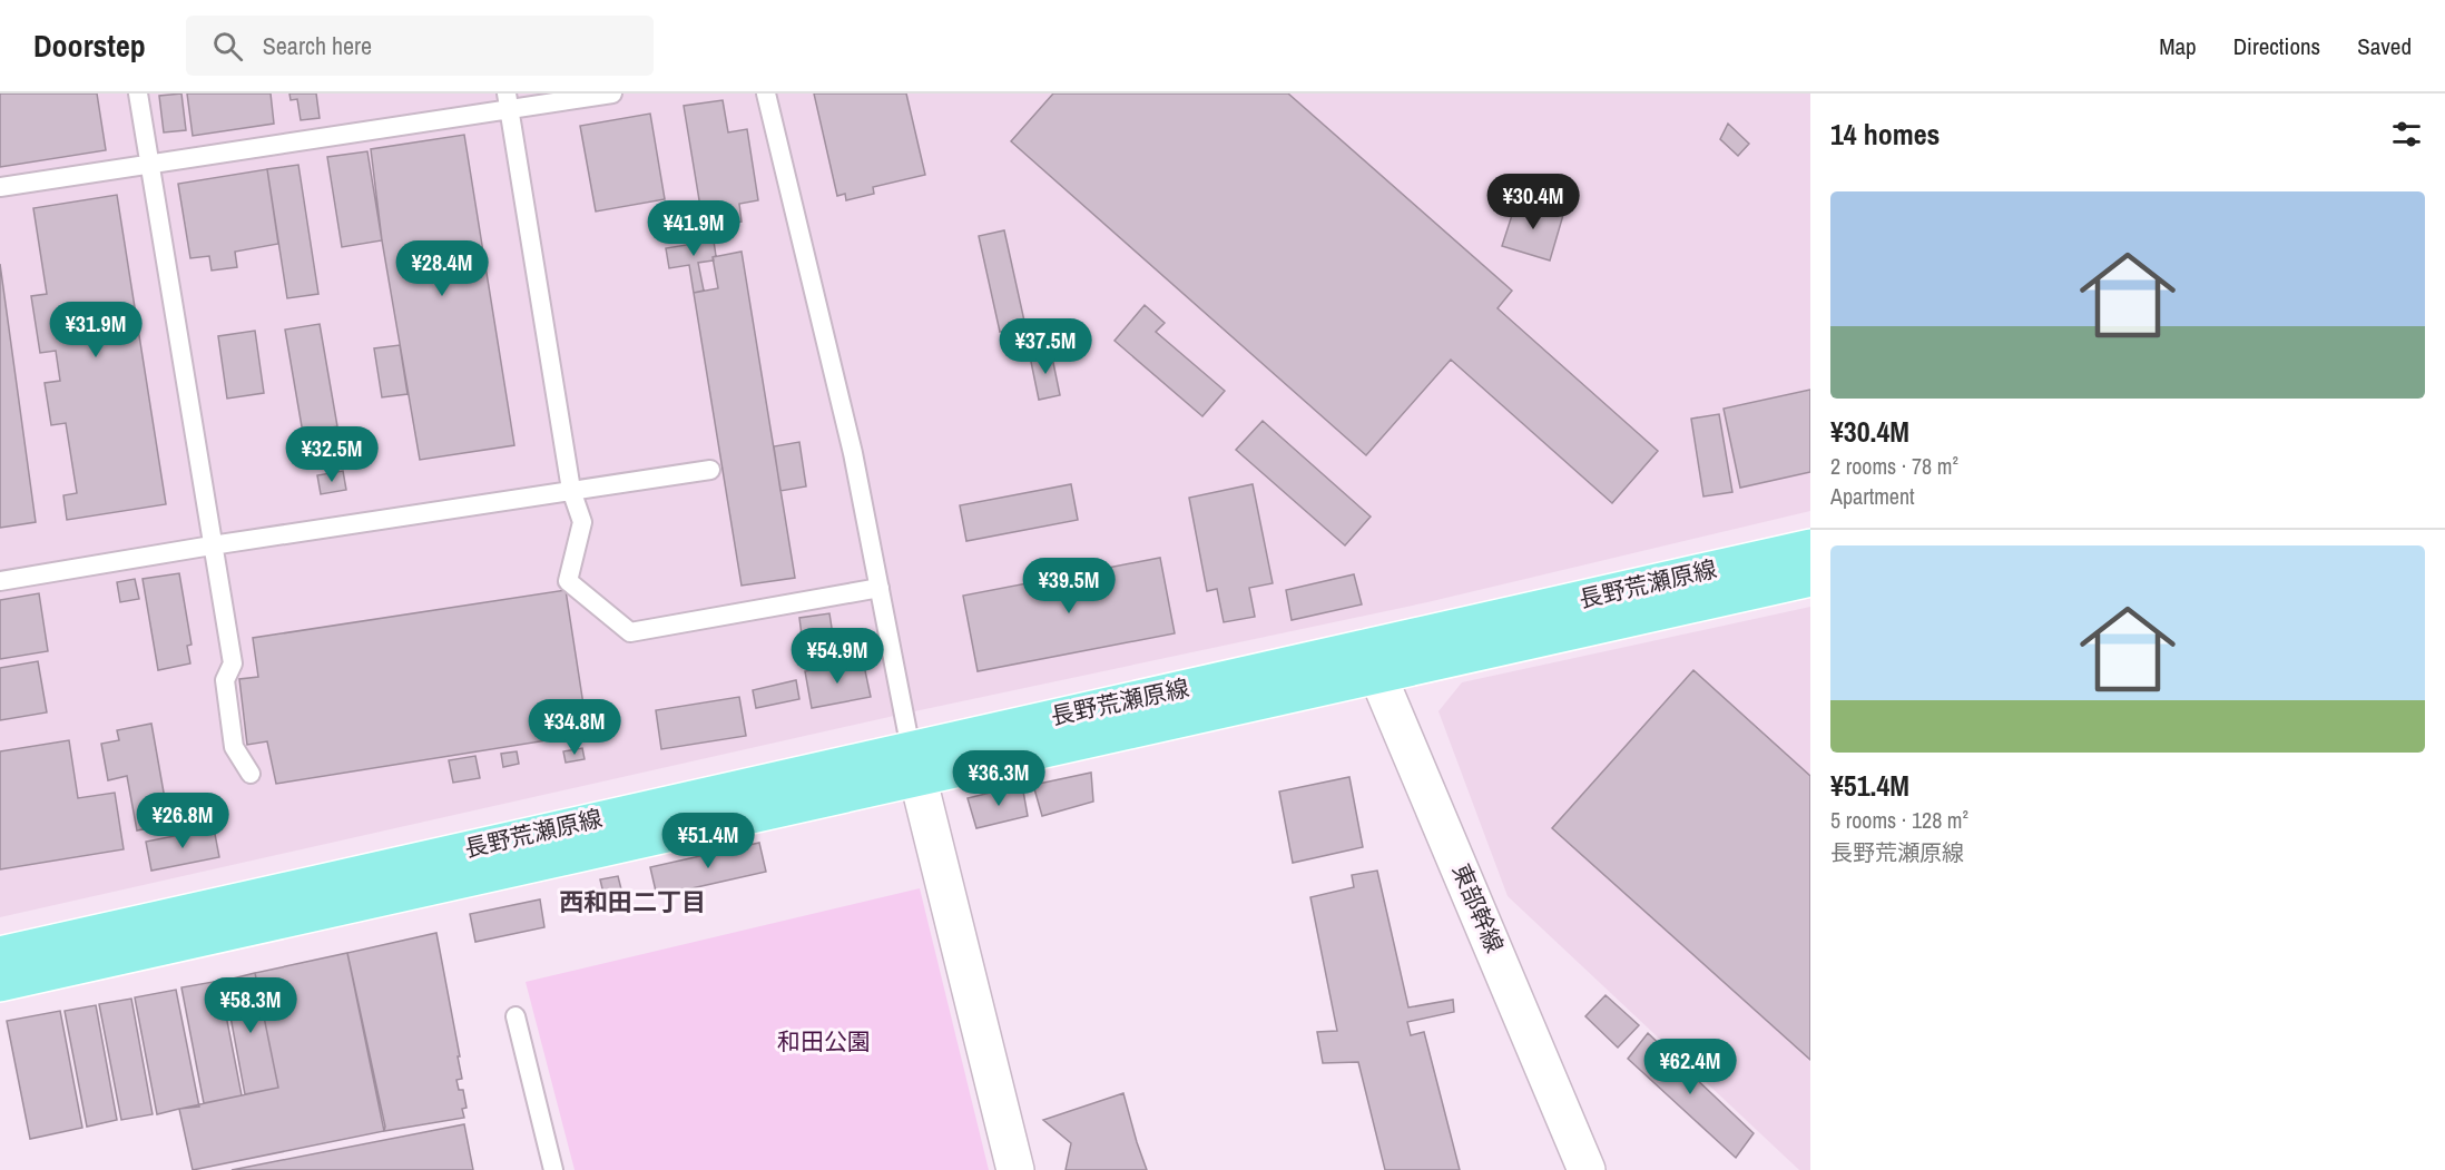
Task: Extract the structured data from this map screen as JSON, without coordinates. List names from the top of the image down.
{
  "streets": {
    "main road": ["長野荒瀬原線"],
    "street": ["東部幹線"]
  },
  "crossings": [
    ["長野荒瀬原線", "東部幹線"]
  ],
  "districts": ["西和田二丁目"],
  "parks": ["和田公園"],
  "page": {
    "header": "Doorstep",
    "search": "Search here",
    "nav": ["Map", "Directions", "Saved"],
    "heading": "14 homes",
    "price": [
      "¥30.4M",
      "¥41.9M",
      "¥28.4M",
      "¥31.9M",
      "¥37.5M",
      "¥32.5M",
      "¥39.5M",
      "¥54.9M",
      "¥34.8M",
      "¥36.3M",
      "¥26.8M",
      "¥51.4M",
      "¥58.3M",
      "¥62.4M"
    ],
    "list": [
      {
        "name": "¥30.4M",
        "note": "2 rooms · 78 m² · Apartment"
      },
      {
        "name": "¥51.4M",
        "note": "5 rooms · 128 m² · 長野荒瀬原線"
      }
    ]
  }
}
